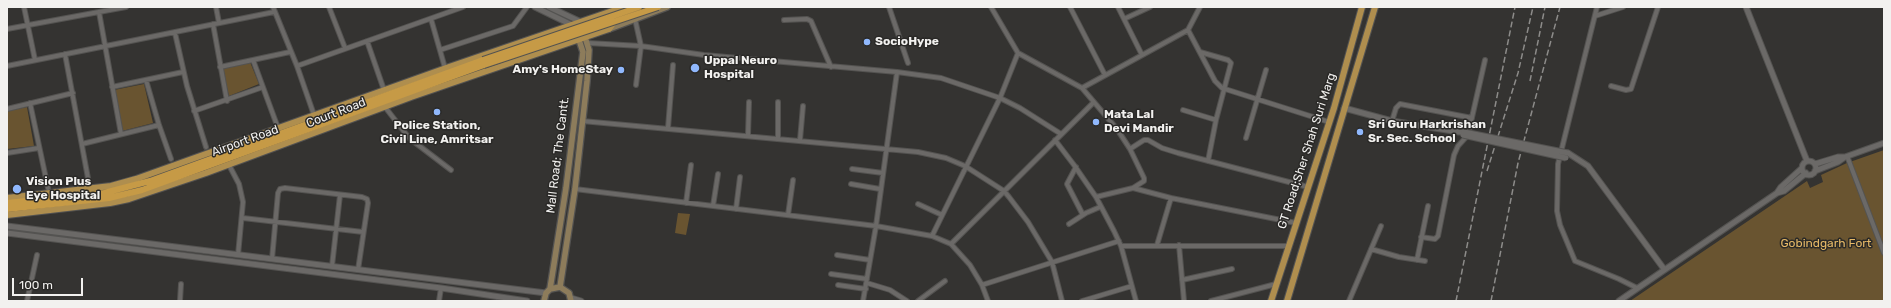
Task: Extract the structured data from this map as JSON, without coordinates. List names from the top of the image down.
{
  "streets": {
    "highway": ["Airport Road"],
    "main road": ["Court Road", "GT Road;Sher Shah Suri Marg", "Mall Road; The Cantt."]
  },
  "crossings": [
    ["Court Road", "Mall Road; The Cantt."]
  ],
  "parks": ["Gobindgarh Fort"],
  "places": [
    "SocioHype",
    "Uppal Neuro Hospital",
    "Amy's HomeStay",
    "Police Station, Civil Line, Amritsar",
    "Mata Lal Devi Mandir",
    "Sri Guru Harkrishan Sr. Sec. School",
    "Vision Plus Eye Hospital"
  ],
  "scale_bar": "100 m"
}
